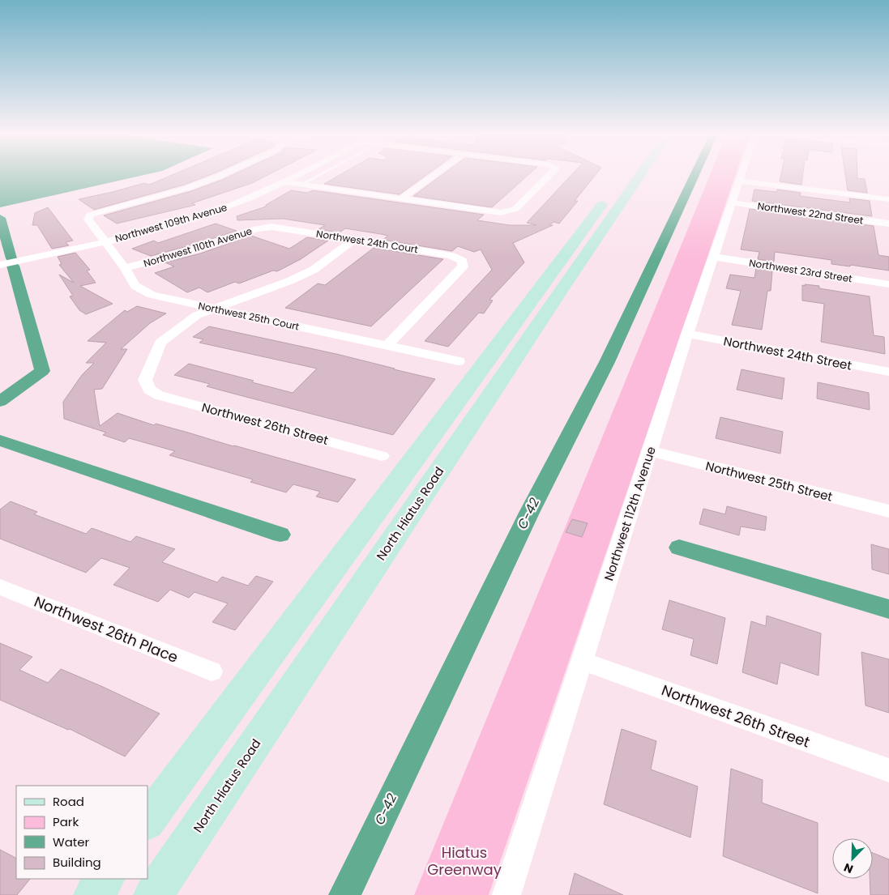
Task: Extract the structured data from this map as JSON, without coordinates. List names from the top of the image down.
{
  "streets": {
    "main road": ["North Hiatus Road"],
    "street": [
      "Northwest 22nd Street",
      "Northwest 109th Avenue",
      "Northwest 24th Court",
      "Northwest 110th Avenue",
      "Northwest 23rd Street",
      "Northwest 25th Court",
      "Northwest 24th Street",
      "Northwest 26th Street",
      "Northwest 25th Street",
      "Northwest 112th Avenue",
      "Northwest 26th Place"
    ]
  },
  "crossings": [
    ["Northwest 22nd Street", "Northwest 112th Avenue"],
    ["Northwest 109th Avenue", "Northwest 25th Court"],
    ["Northwest 24th Court", "Northwest 110th Avenue"],
    ["Northwest 24th Court", "Northwest 25th Court"],
    ["Northwest 110th Avenue", "Northwest 25th Court"],
    ["Northwest 23rd Street", "Northwest 112th Avenue"],
    ["Northwest 25th Court", "Northwest 26th Street"],
    ["Northwest 24th Street", "Northwest 112th Avenue"],
    ["Northwest 26th Street", "Northwest 112th Avenue"],
    ["Northwest 25th Street", "Northwest 112th Avenue"]
  ],
  "water": ["C-42"],
  "parks": ["Hiatus Greenway"],
  "legend": [
    "Road",
    "Park",
    "Water",
    "Building"
  ],
  "north": "bottom left"
}
